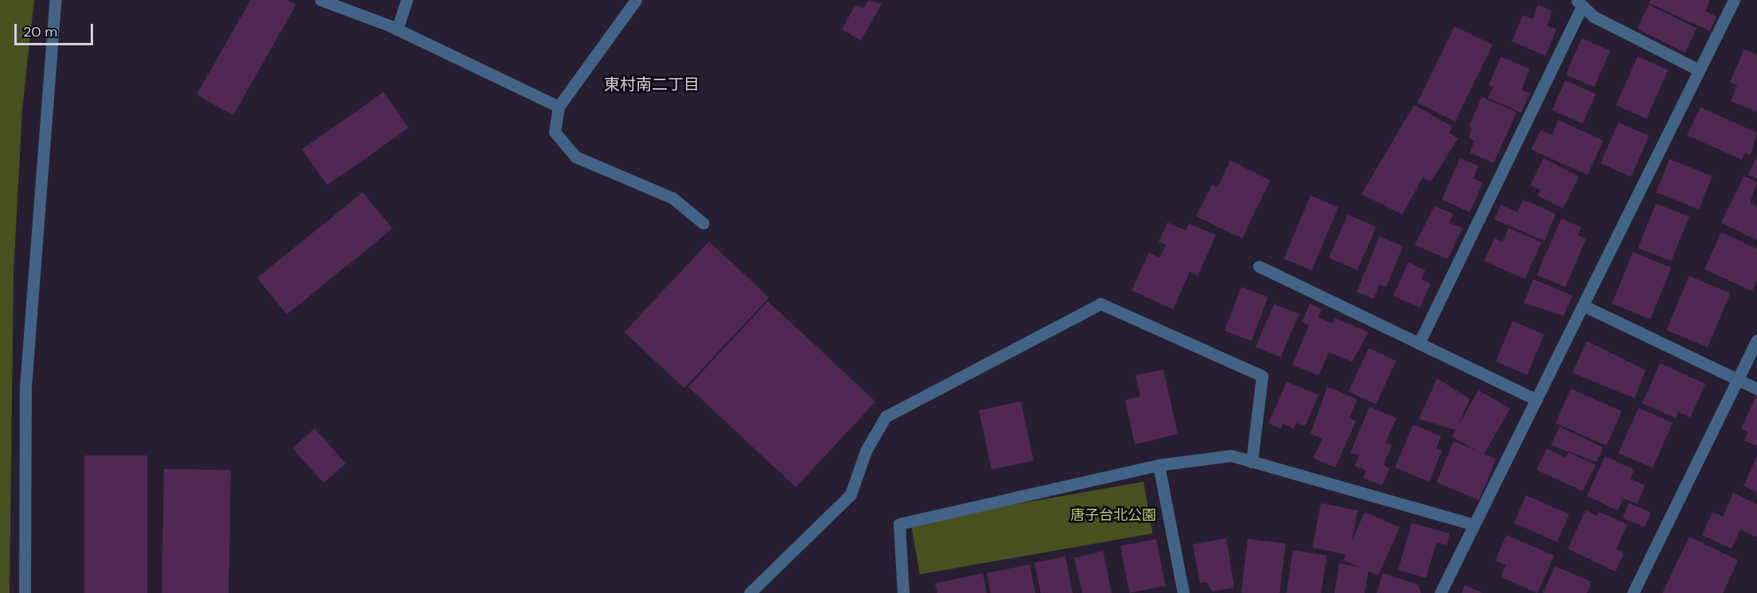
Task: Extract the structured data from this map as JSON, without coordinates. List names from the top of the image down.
{
  "districts": ["東村南二丁目"],
  "parks": ["唐子台北公園"],
  "scale_bar": "20 m"
}
